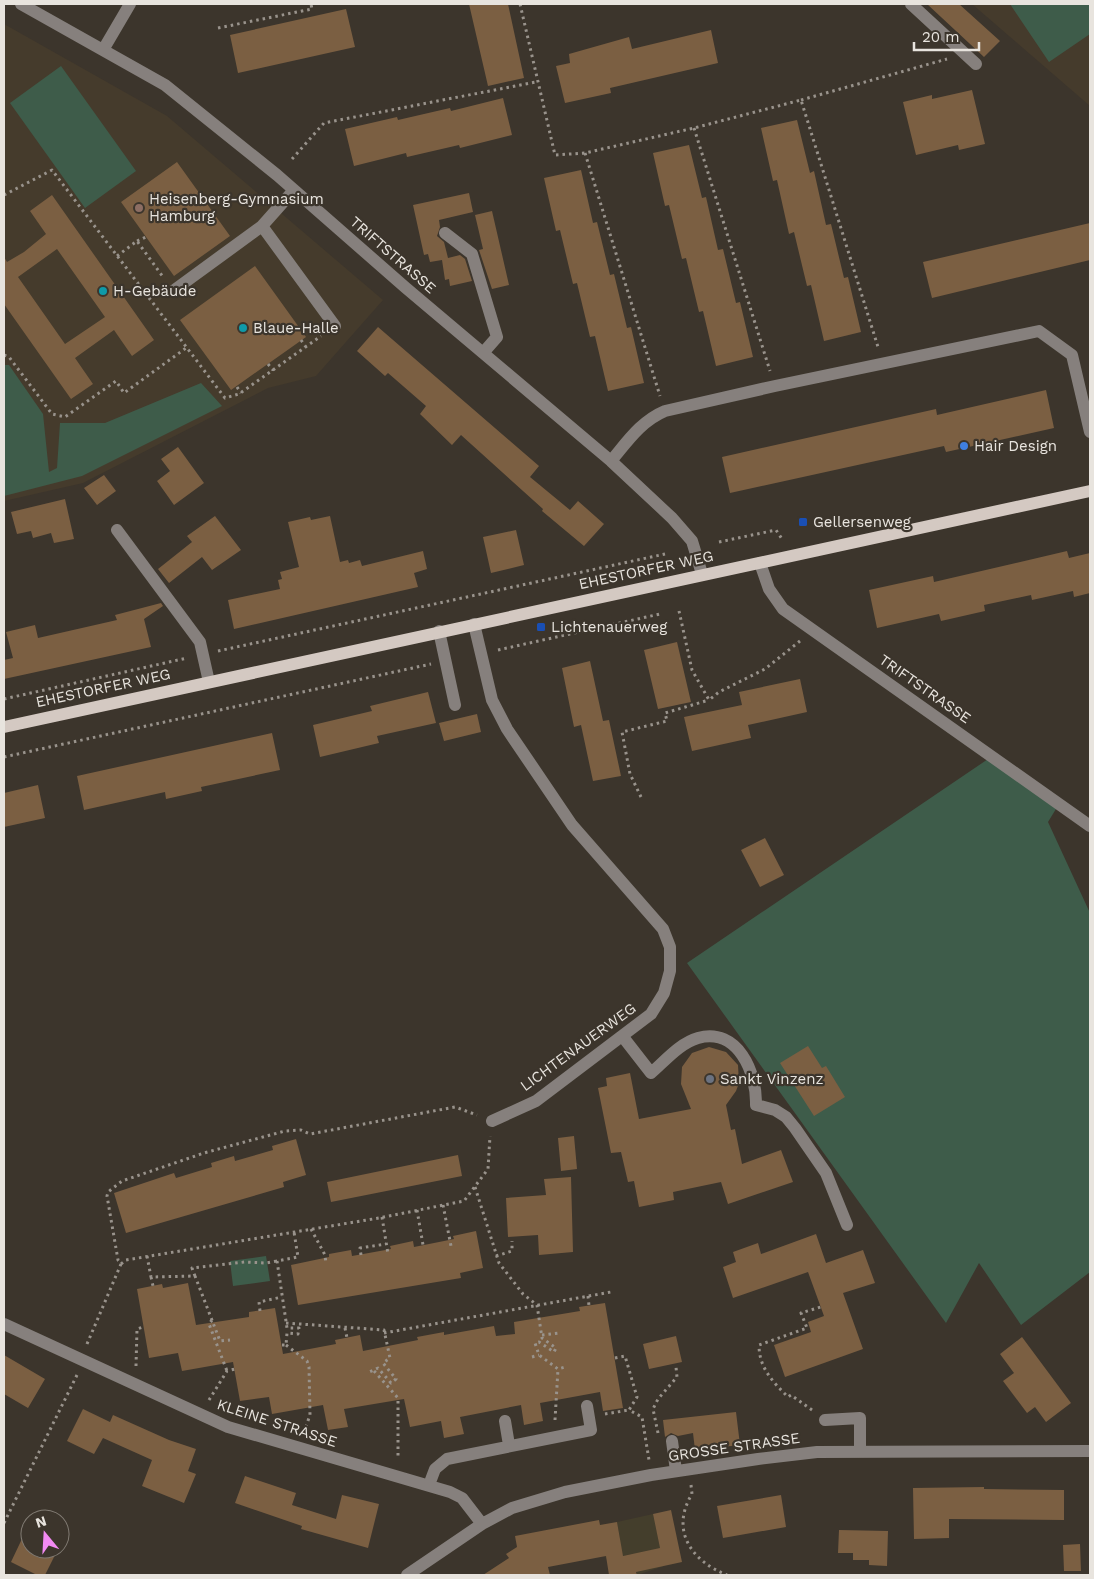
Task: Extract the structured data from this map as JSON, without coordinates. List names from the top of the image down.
{
  "streets": {
    "main road": ["EHESTORFER WEG"],
    "street": [
      "TRIFTSTRASSE",
      "LICHTENAUERWEG",
      "KLEINE STRASSE",
      "GROSSE STRASSE"
    ]
  },
  "crossings": [
    ["TRIFTSTRASSE", "EHESTORFER WEG"],
    ["EHESTORFER WEG", "LICHTENAUERWEG"],
    ["KLEINE STRASSE", "GROSSE STRASSE"]
  ],
  "places": {
    "other": [
      "Heisenberg-Gymnasium Hamburg",
      "H-Gebäude",
      "Blaue-Halle",
      "Hair Design",
      "Sankt Vinzenz"
    ],
    "transit": ["Gellersenweg", "Lichtenauerweg"]
  },
  "scale_bar": "20 m",
  "north": "top"
}
